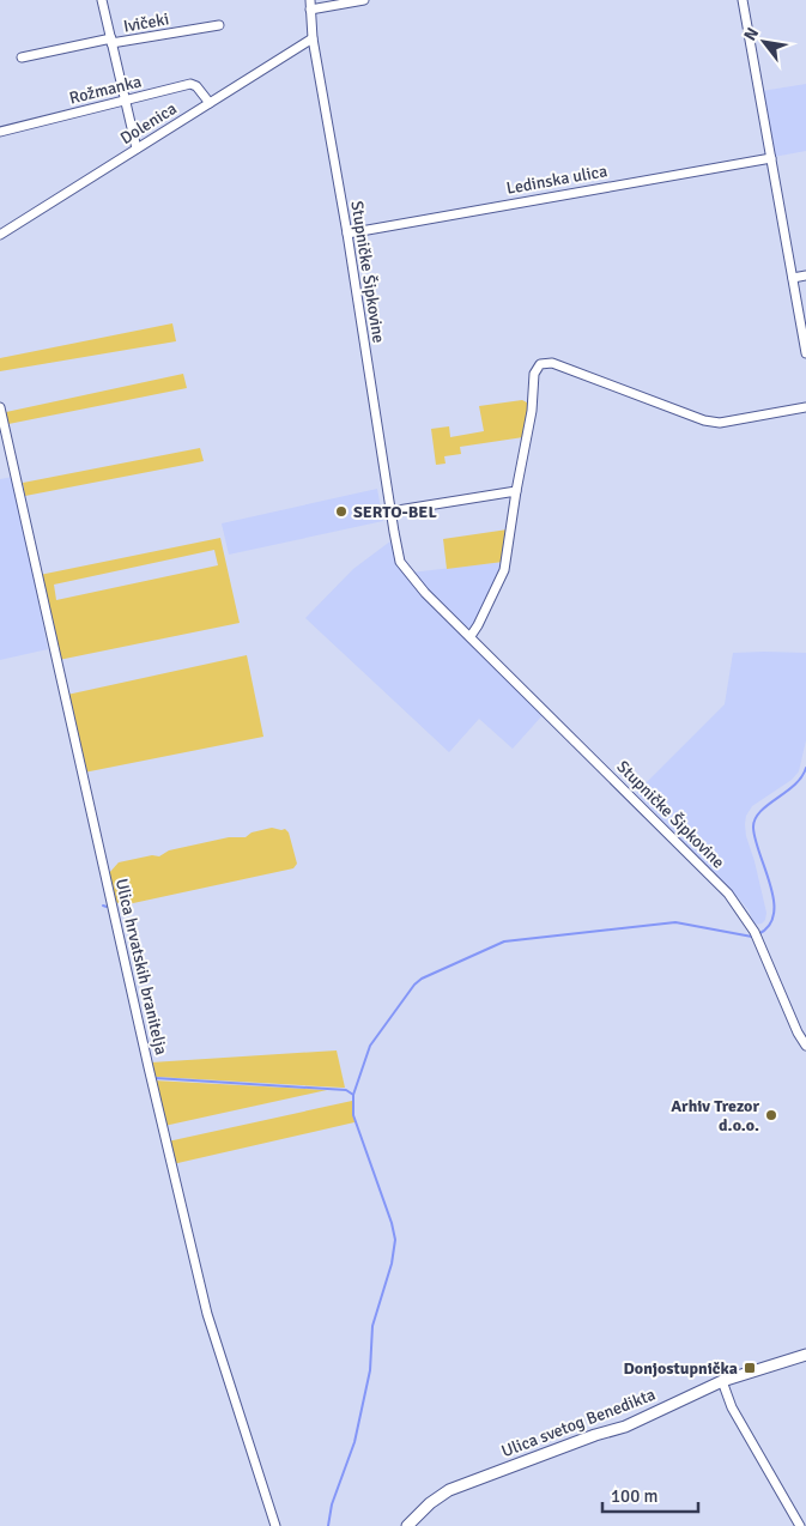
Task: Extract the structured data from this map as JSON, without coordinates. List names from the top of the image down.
{
  "streets": {
    "main road": ["Ulica svetog Benedikta"],
    "street": [
      "Ivičeki",
      "Rožmanka",
      "Dolenica",
      "Ledinska ulica",
      "Stupničke Šipkovine",
      "Ulica hrvatskih branitelja"
    ]
  },
  "crossings": [
    ["Ivičeki", "Rožmanka"],
    ["Ivičeki", "Dolenica"],
    ["Rožmanka", "Dolenica"],
    ["Dolenica", "Stupničke Šipkovine"],
    ["Ledinska ulica", "Stupničke Šipkovine"]
  ],
  "places": {
    "other": ["SERTO-BEL", "Arhiv Trezor d.o.o."],
    "transit": ["Donjostupnička"]
  },
  "scale_bar": "100 m",
  "north": "top left"
}
